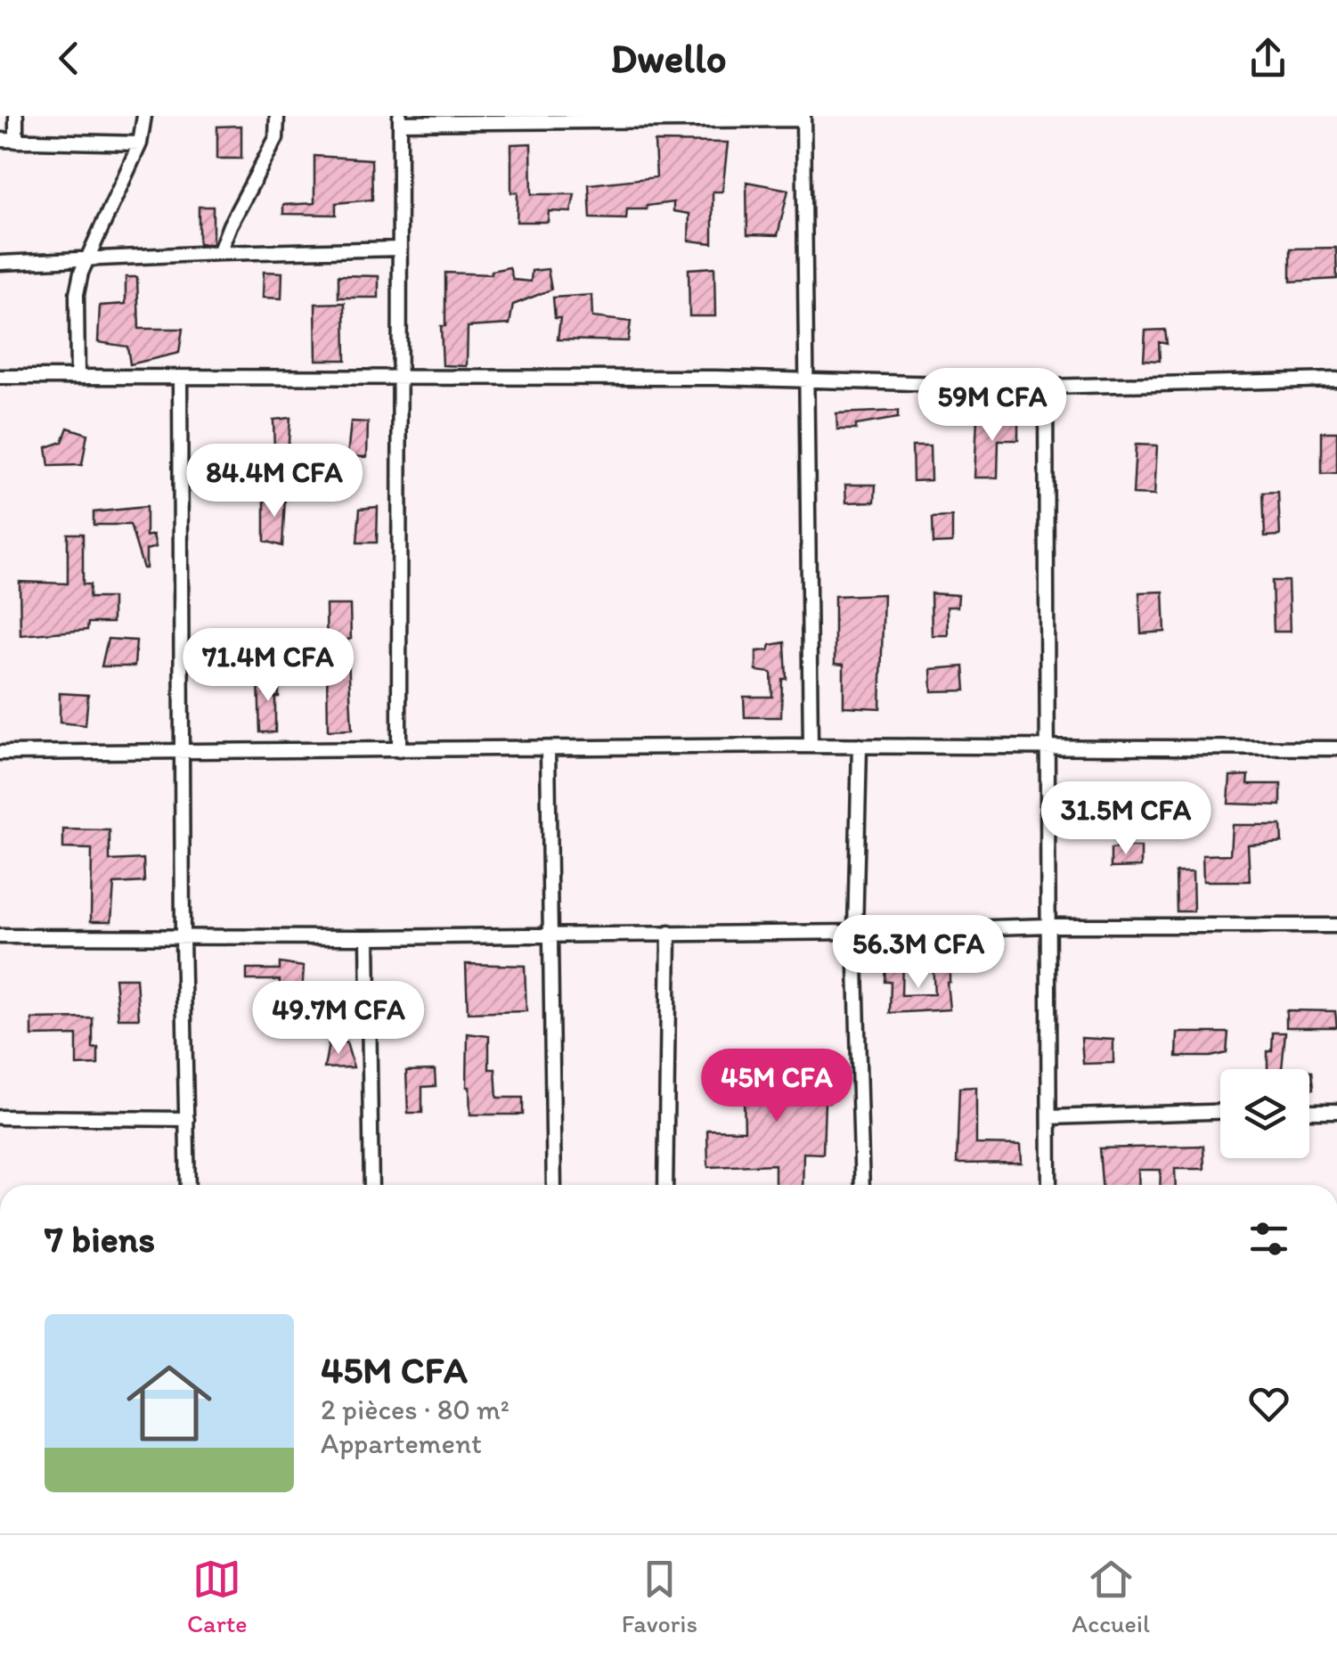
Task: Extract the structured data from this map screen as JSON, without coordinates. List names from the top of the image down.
{
  "page": {
    "header": "Dwello",
    "price": [
      "59M CFA",
      "84.4M CFA",
      "71.4M CFA",
      "31.5M CFA",
      "56.3M CFA",
      "49.7M CFA",
      "45M CFA"
    ],
    "heading": "7 biens",
    "list": [
      {
        "name": "45M CFA",
        "note": "2 pièces · 80 m² · Appartement"
      }
    ],
    "tabs": ["Carte", "Favoris", "Accueil"]
  }
}
